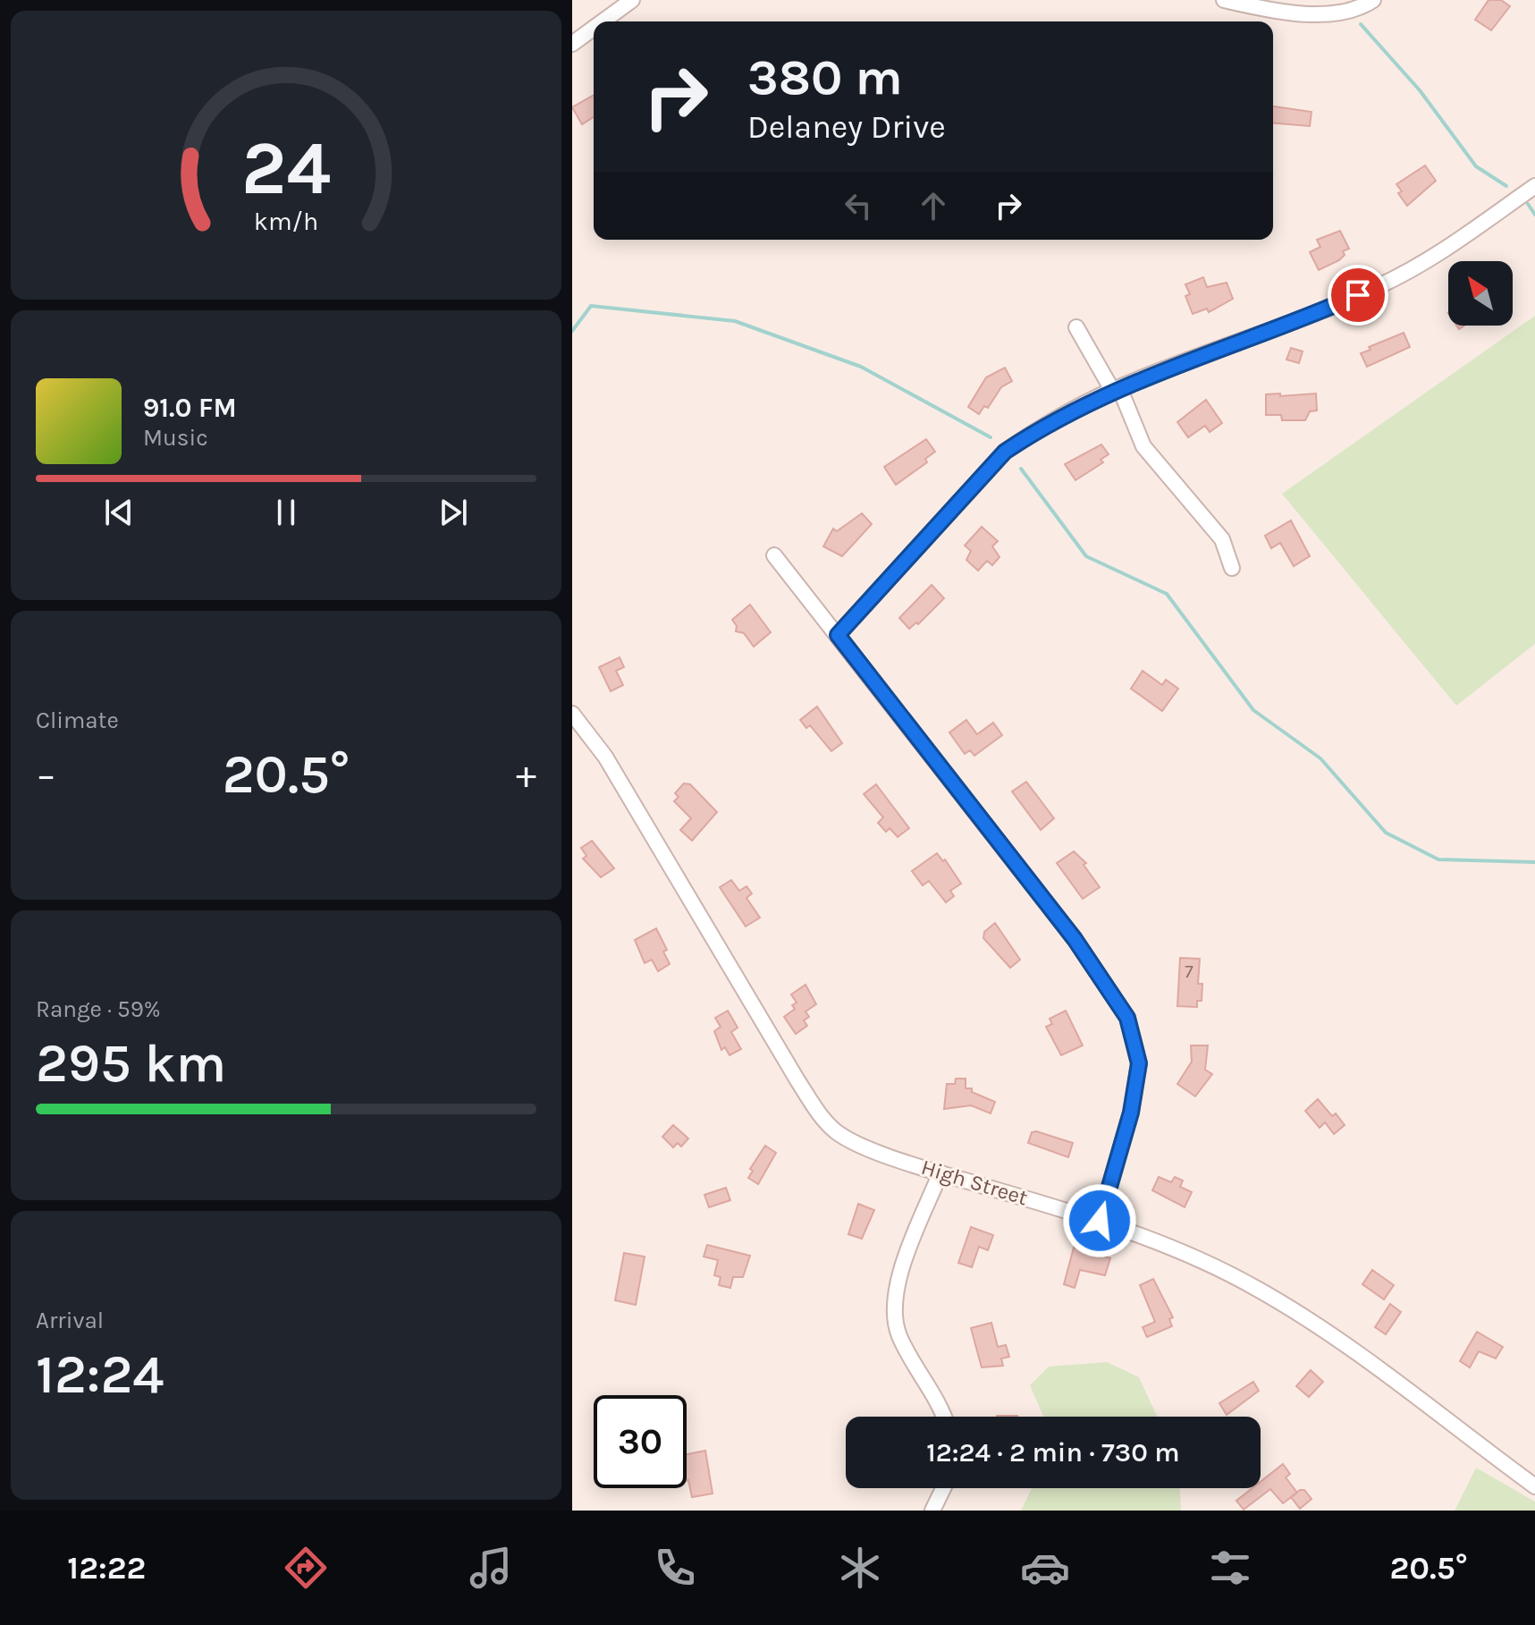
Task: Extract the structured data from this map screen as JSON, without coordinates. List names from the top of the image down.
{
  "streets": {
    "street": ["High Street"]
  },
  "house_numbers": ["7"],
  "north": "top left",
  "page": {
    "turn": ["380 m", "Delaney Drive"],
    "song": ["91.0 FM", "Music"],
    "tile": [
      "Climate",
      ["Range · 59%", "295 km"],
      ["Arrival", "12:24"]
    ],
    "heat": ["−", "20.5°", "+"],
    "limit": "30",
    "trip": "12:24 · 2 min · 730 m",
    "tabs": ["12:22", "20.5°"],
    "gauge": ["24", "km/h"]
  }
}
